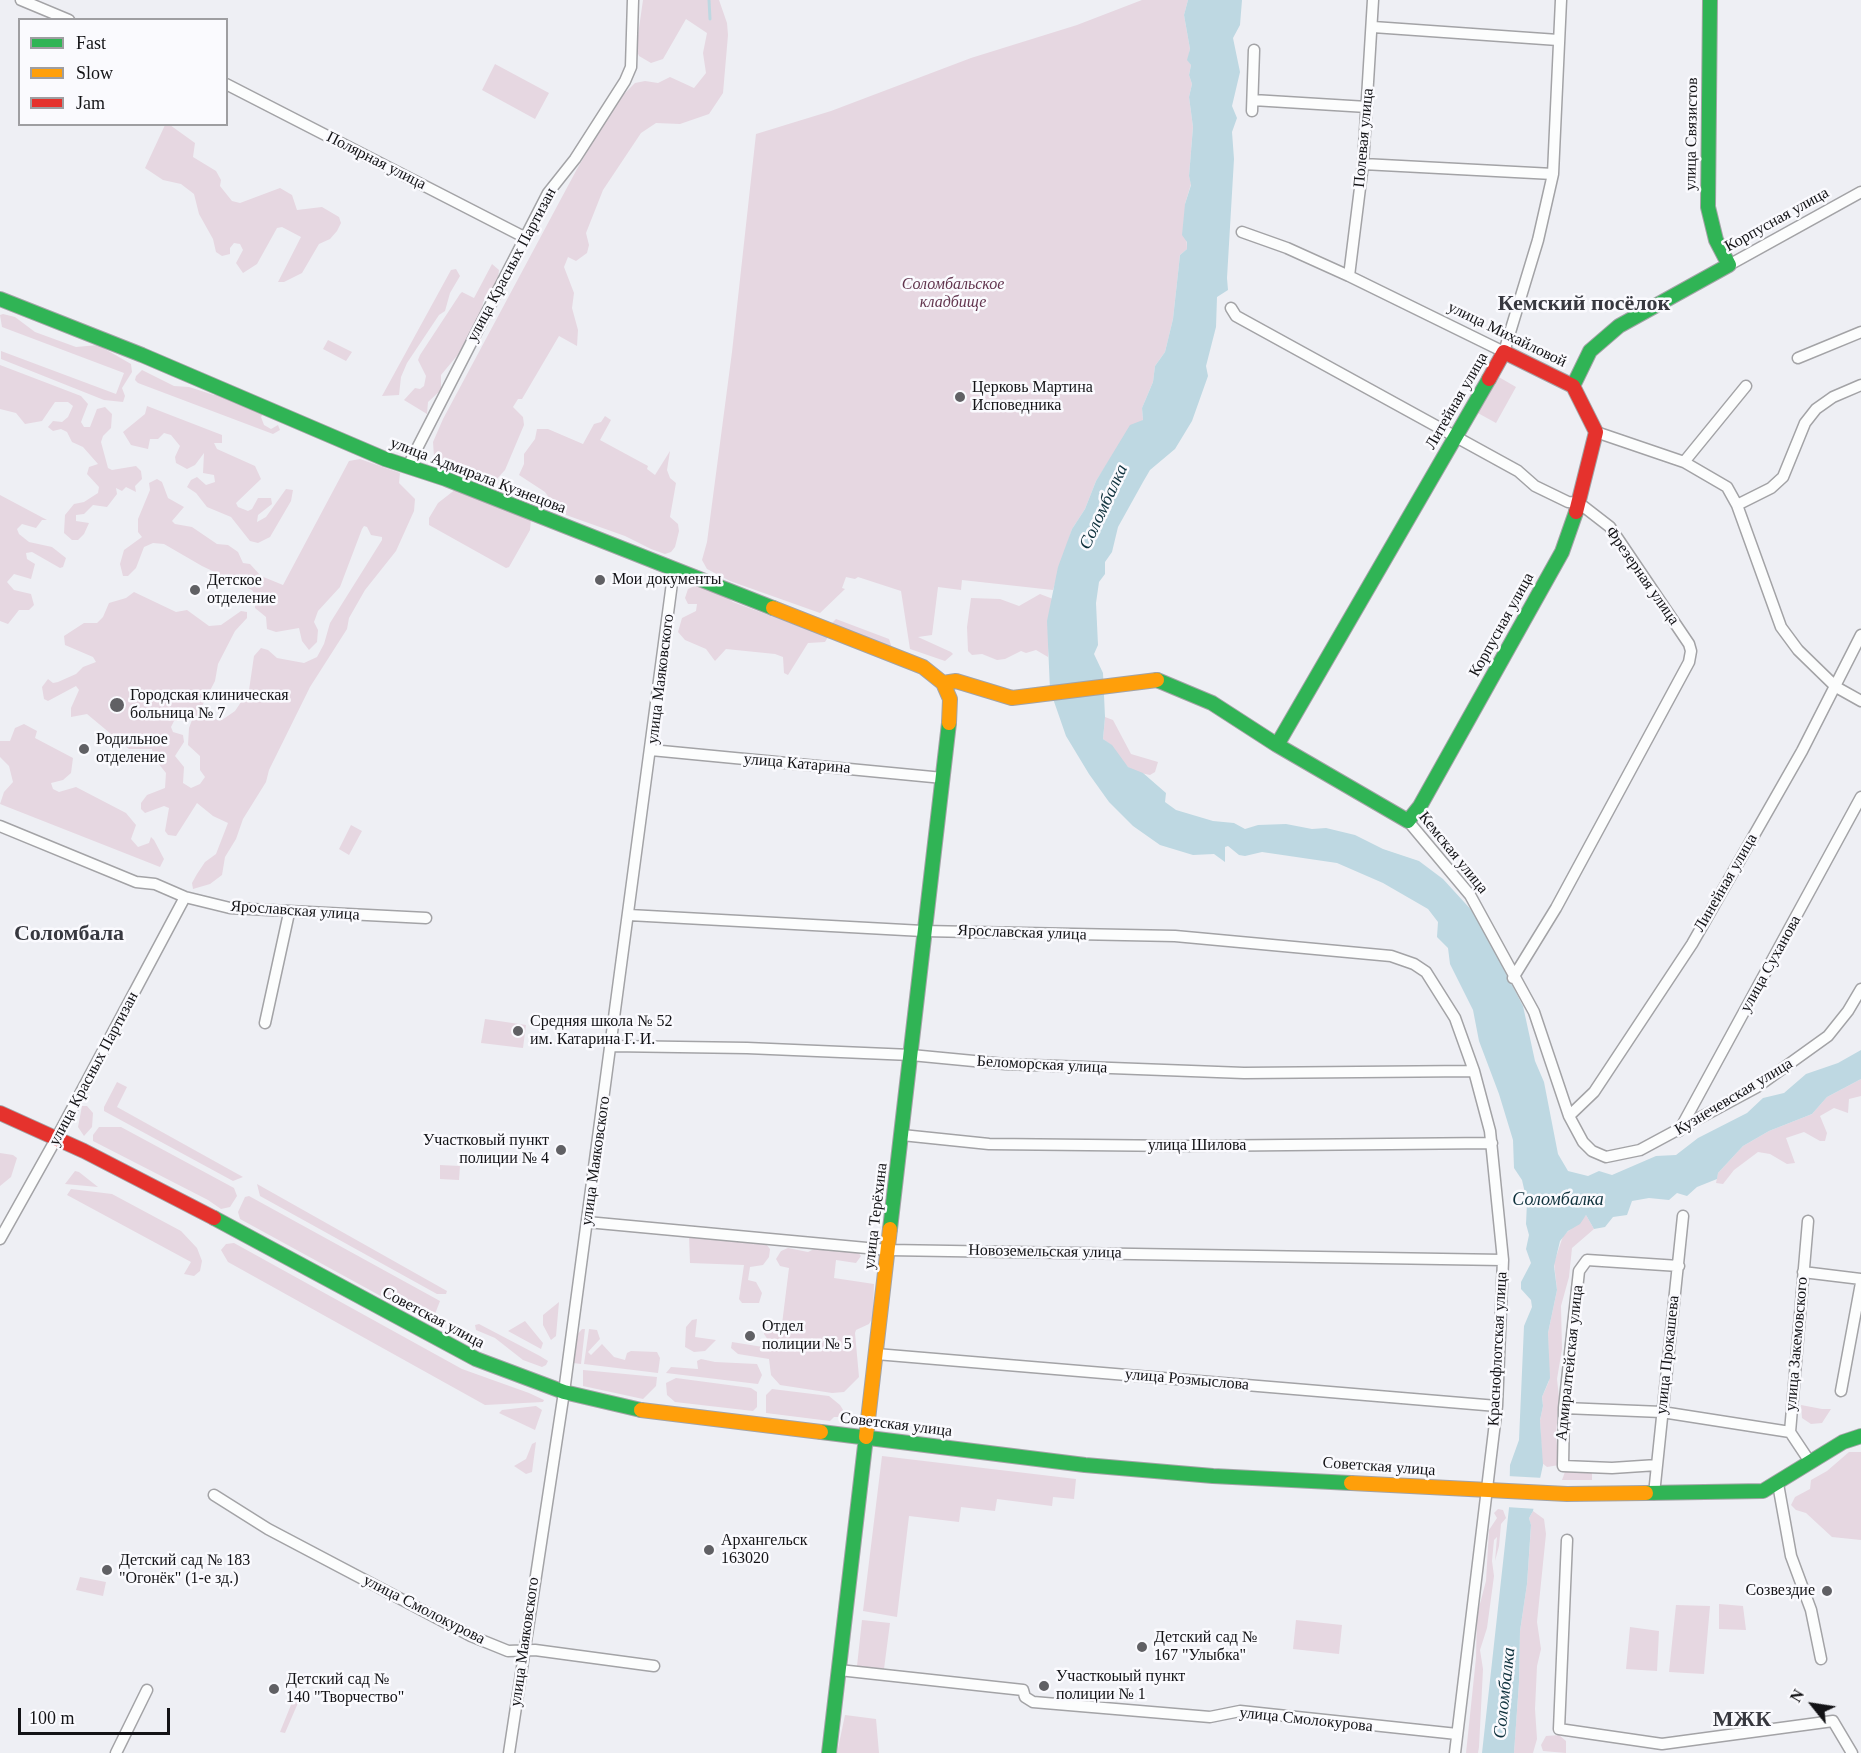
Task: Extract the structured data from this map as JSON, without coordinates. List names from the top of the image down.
{
  "streets": {
    "main road": [
      "улица Связистов",
      "Корпусная улица",
      "улица Михайловой",
      "Литейная улица",
      "улица Адмирала Кузнецова",
      "Кемская улица",
      "улица Терёхина",
      "Советская улица"
    ],
    "street": [
      "Полевая улица",
      "Полярная улица",
      "улица Красных Партизан",
      "Фрезерная улица",
      "улица Маяковского",
      "улица Катарина",
      "Линейная улица",
      "Ярославская улица",
      "улица Суханова",
      "Беломорская улица",
      "Кузнечевская улица",
      "улица Шилова",
      "Новоземельская улица",
      "улица Закемовского",
      "Краснофлотская улица",
      "улица Прокашева",
      "Адмиралтейская улица",
      "улица Розмыслова",
      "улица Смолокурова"
    ]
  },
  "crossings": [
    ["улица Связистов", "Корпусная улица"],
    ["Полевая улица", "улица Михайловой"],
    ["Полярная улица", "улица Красных Партизан"],
    ["Корпусная улица", "улица Михайловой"],
    ["Корпусная улица", "Фрезерная улица"],
    ["Корпусная улица", "Кемская улица"],
    ["улица Красных Партизан", "улица Адмирала Кузнецова"],
    ["улица Красных Партизан", "Ярославская улица"],
    ["улица Красных Партизан", "Советская улица"],
    ["улица Михайловой", "Литейная улица"],
    ["Литейная улица", "Фрезерная улица"],
    ["Литейная улица", "Кемская улица"],
    ["улица Адмирала Кузнецова", "улица Маяковского"],
    ["улица Адмирала Кузнецова", "Кемская улица"],
    ["улица Адмирала Кузнецова", "улица Терёхина"],
    ["Фрезерная улица", "Кемская улица"],
    ["улица Маяковского", "улица Катарина"],
    ["улица Маяковского", "Ярославская улица"],
    ["улица Маяковского", "Беломорская улица"],
    ["улица Маяковского", "Новоземельская улица"],
    ["улица Маяковского", "Советская улица"],
    ["улица Маяковского", "улица Смолокурова"],
    ["улица Катарина", "улица Терёхина"],
    ["Кемская улица", "Линейная улица"],
    ["Кемская улица", "Кузнечевская улица"],
    ["Кемская улица", "улица Терёхина"],
    ["Ярославская улица", "улица Терёхина"],
    ["Ярославская улица", "Краснофлотская улица"],
    ["улица Суханова", "Кузнечевская улица"],
    ["Беломорская улица", "улица Терёхина"],
    ["Беломорская улица", "Краснофлотская улица"],
    ["улица Шилова", "улица Терёхина"],
    ["улица Шилова", "Краснофлотская улица"],
    ["улица Терёхина", "Новоземельская улица"],
    ["улица Терёхина", "Советская улица"],
    ["улица Терёхина", "улица Розмыслова"],
    ["улица Терёхина", "улица Смолокурова"],
    ["Новоземельская улица", "Краснофлотская улица"],
    ["Советская улица", "улица Закемовского"],
    ["Советская улица", "Краснофлотская улица"],
    ["Советская улица", "улица Прокашева"],
    ["Краснофлотская улица", "улица Розмыслова"],
    ["Краснофлотская улица", "улица Смолокурова"],
    ["улица Прокашева", "Адмиралтейская улица"]
  ],
  "districts": ["Кемский посёлок", "Соломбала", "МЖК"],
  "water": ["Соломбалка"],
  "parks": ["Соломбальское кладбище"],
  "places": [
    "Церковь Мартина Исповедника",
    "Мои документы",
    "Детское отделение",
    "Городская клиническая больница № 7",
    "Родильное отделение",
    "Средняя школа № 52 им. Катарина Г. И.",
    "Участковый пункт полиции № 4",
    "Отдел полиции № 5",
    "Архангельск 163020",
    "Детский сад № 183 \"Огонёк\" (1-е зд.)",
    "Созвездие",
    "Детский сад № 167 \"Улыбка\"",
    "Участкоыый пункт полиции № 1",
    "Детский сад № 140 \"Творчество\""
  ],
  "legend": ["Fast", "Slow", "Jam"],
  "scale_bar": "100 m",
  "north": "top left"
}
